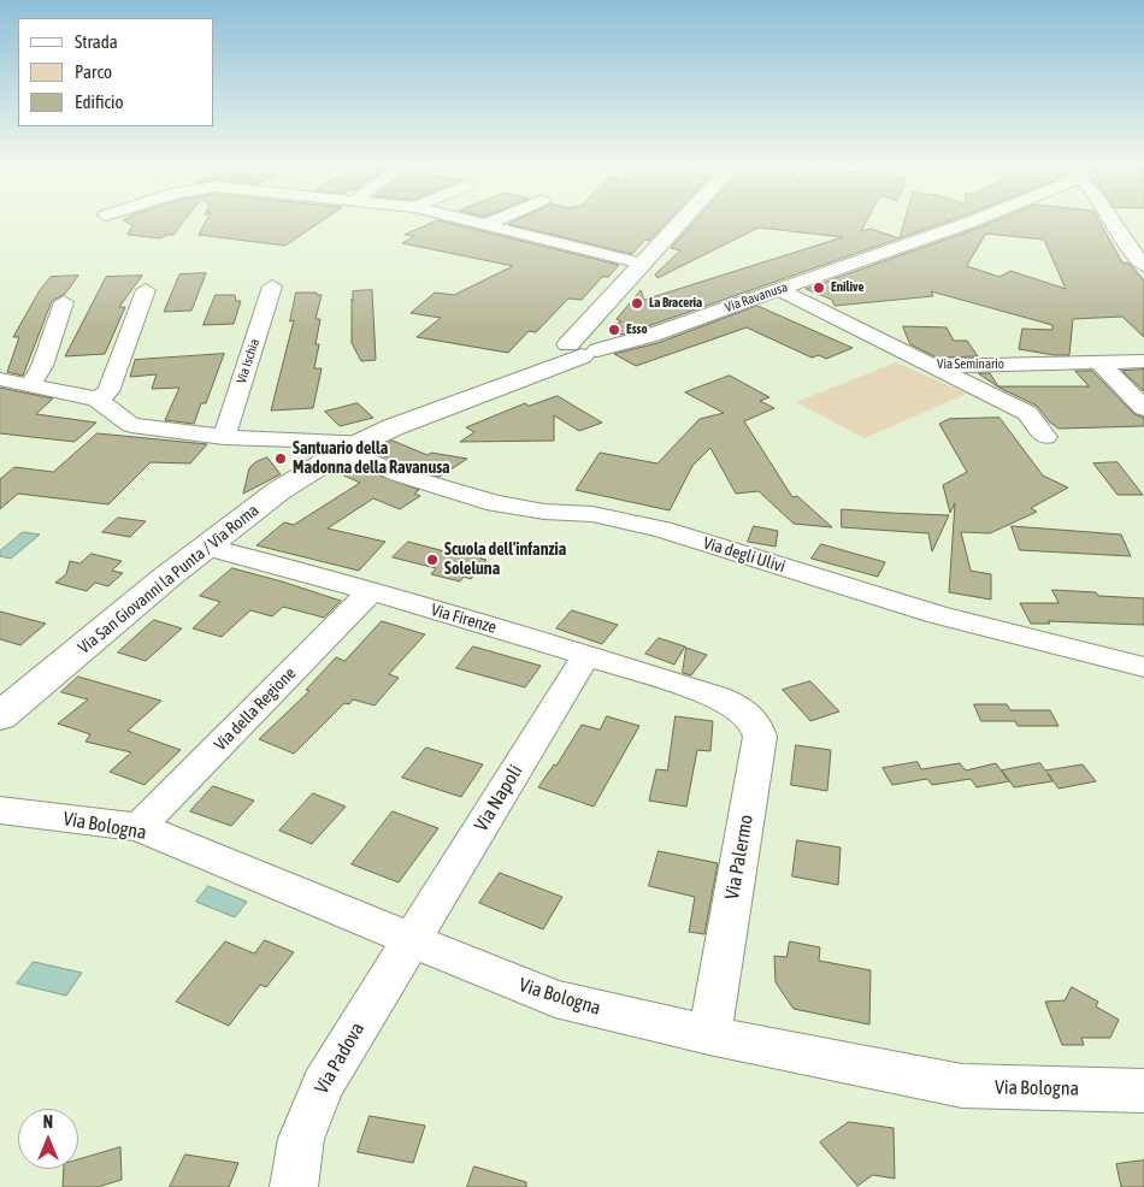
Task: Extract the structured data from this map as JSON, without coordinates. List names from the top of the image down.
{
  "streets": {
    "main road": ["Via San Giovanni la Punta / Via Roma"],
    "street": [
      "Via Ravanusa",
      "Via Ischia",
      "Via Seminario",
      "Via degli Ulivi",
      "Via Firenze",
      "Via della Regione",
      "Via Napoli",
      "Via Bologna",
      "Via Palermo",
      "Via Padova"
    ]
  },
  "crossings": [
    ["Via Ravanusa", "Via Seminario"],
    ["Via degli Ulivi", "Via San Giovanni la Punta / Via Roma"],
    ["Via San Giovanni la Punta / Via Roma", "Via Firenze"],
    ["Via Firenze", "Via della Regione"],
    ["Via Firenze", "Via Napoli"],
    ["Via Firenze", "Via Palermo"],
    ["Via della Regione", "Via Bologna"],
    ["Via Napoli", "Via Bologna"],
    ["Via Napoli", "Via Padova"],
    ["Via Bologna", "Via Palermo"],
    ["Via Bologna", "Via Padova"]
  ],
  "places": [
    "Enilive",
    "La Braceria",
    "Esso",
    "Santuario della Madonna della Ravanusa",
    "Scuola dell'infanzia Soleluna"
  ],
  "legend": ["Strada", "Parco", "Edificio"],
  "north": "top"
}
